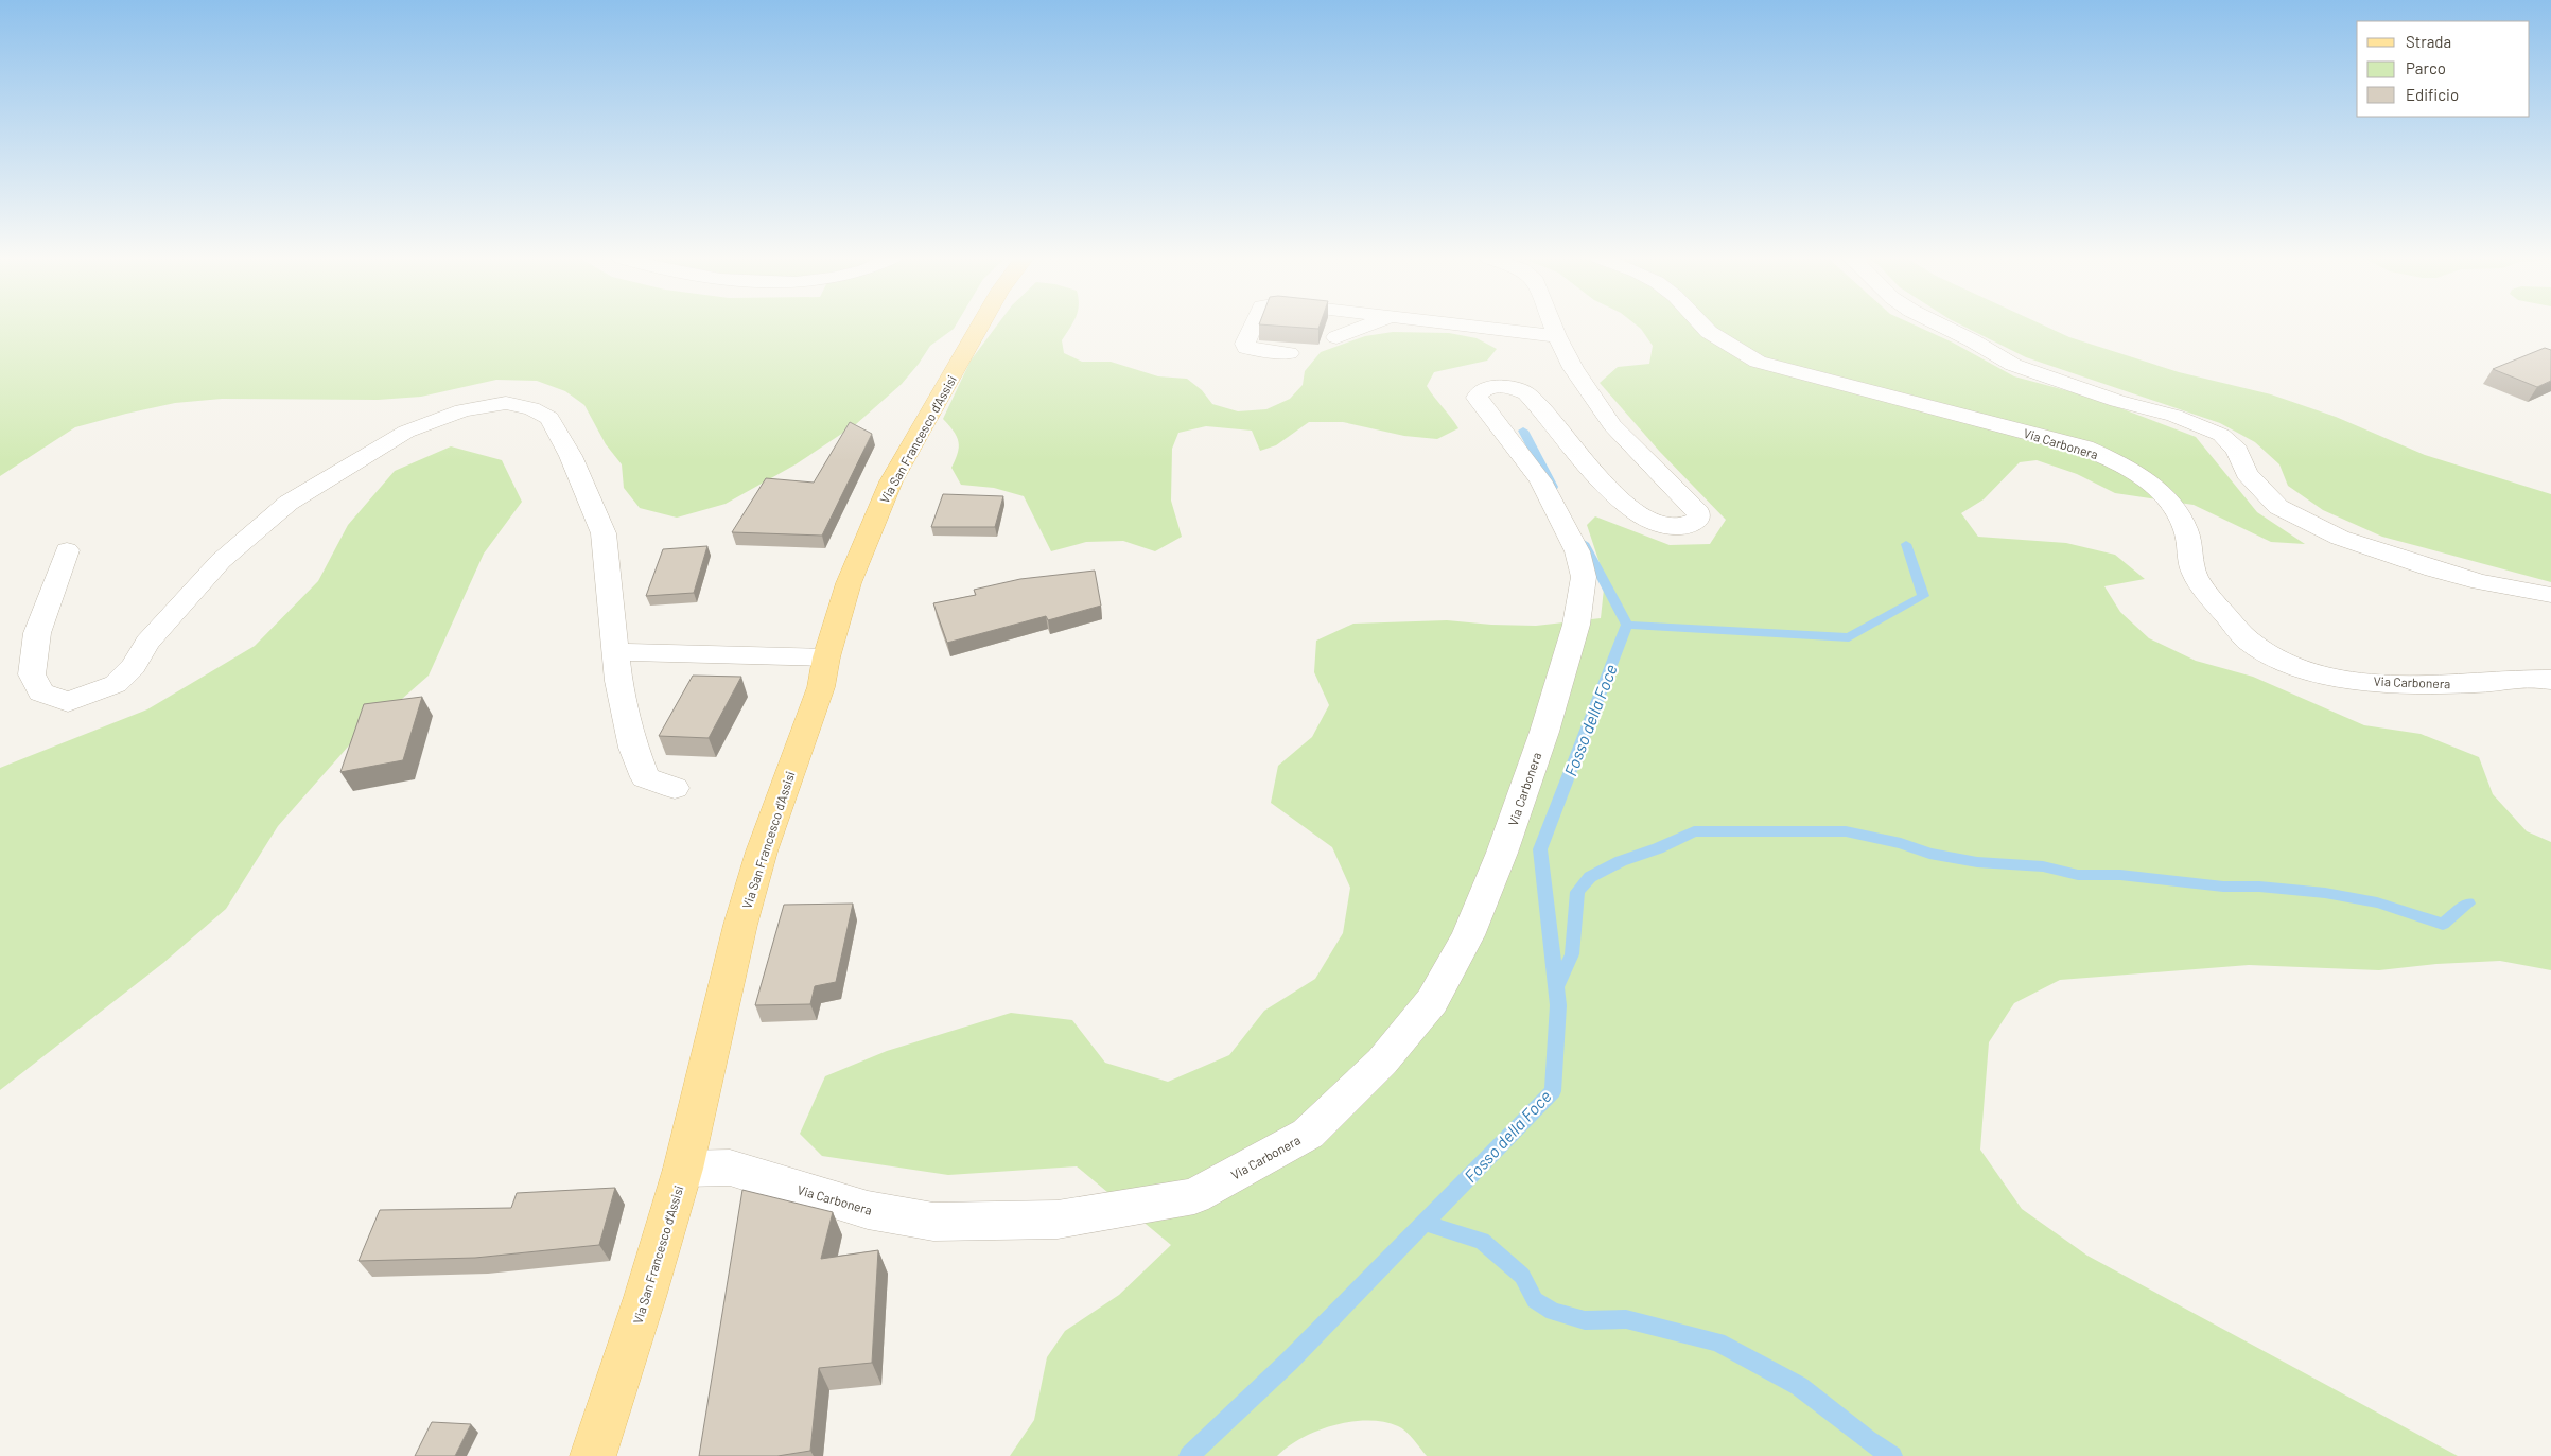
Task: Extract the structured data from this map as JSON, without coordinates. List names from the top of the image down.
{
  "streets": {
    "main road": ["Via San Francesco d'Assisi"],
    "street": ["Via Carbonera"]
  },
  "crossings": [
    ["Via San Francesco d'Assisi", "Via Carbonera"]
  ],
  "water": ["Fosso della Foce"],
  "legend": ["Strada", "Parco", "Edificio"]
}
